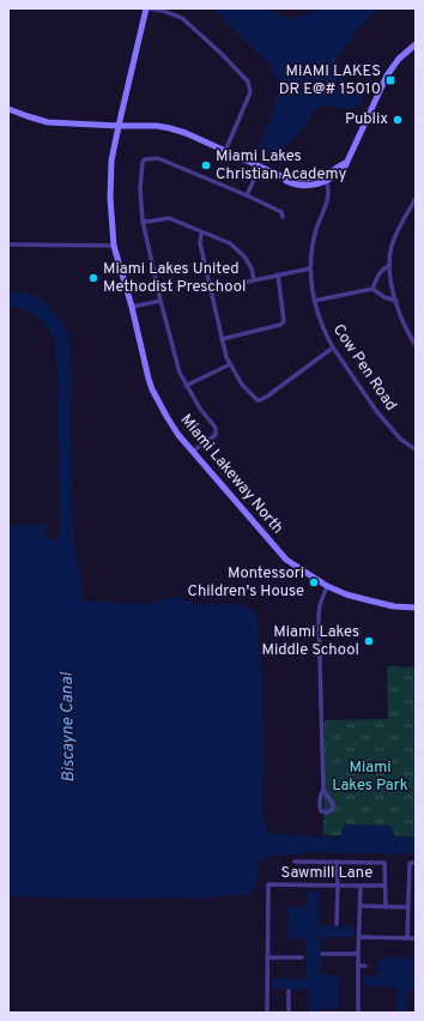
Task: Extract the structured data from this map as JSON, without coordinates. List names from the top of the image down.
{
  "streets": {
    "street": ["Cow Pen Road", "Miami Lakeway North", "Sawmill Lane"]
  },
  "water": ["Biscayne Canal"],
  "parks": ["Miami Lakes Park"],
  "places": {
    "transit": ["MIAMI LAKES DR E@# 15010"],
    "other": [
      "Publix",
      "Miami Lakes Christian Academy",
      "Miami Lakes United Methodist Preschool",
      "Montessori Children's House",
      "Miami Lakes Middle School"
    ]
  }
}
